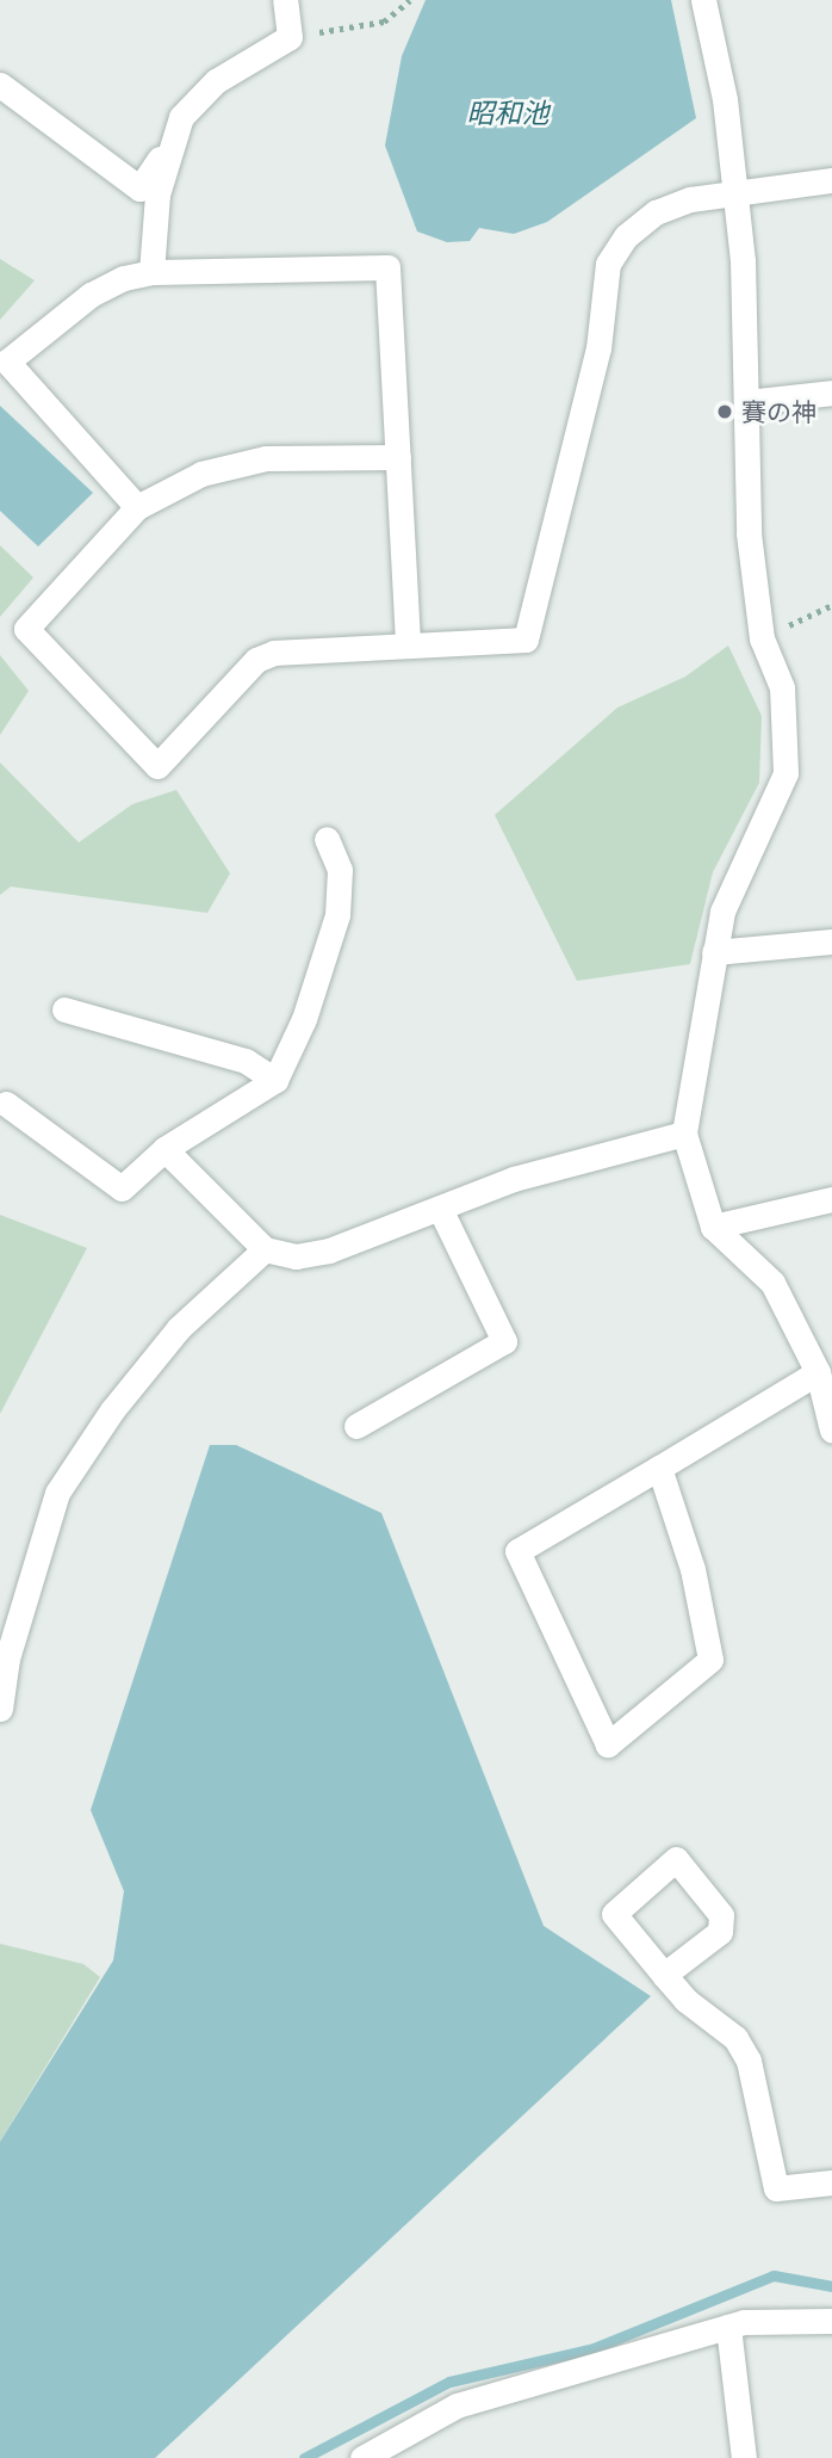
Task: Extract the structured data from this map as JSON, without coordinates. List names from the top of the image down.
{
  "water": ["昭和池"],
  "places": ["賽の神"]
}
